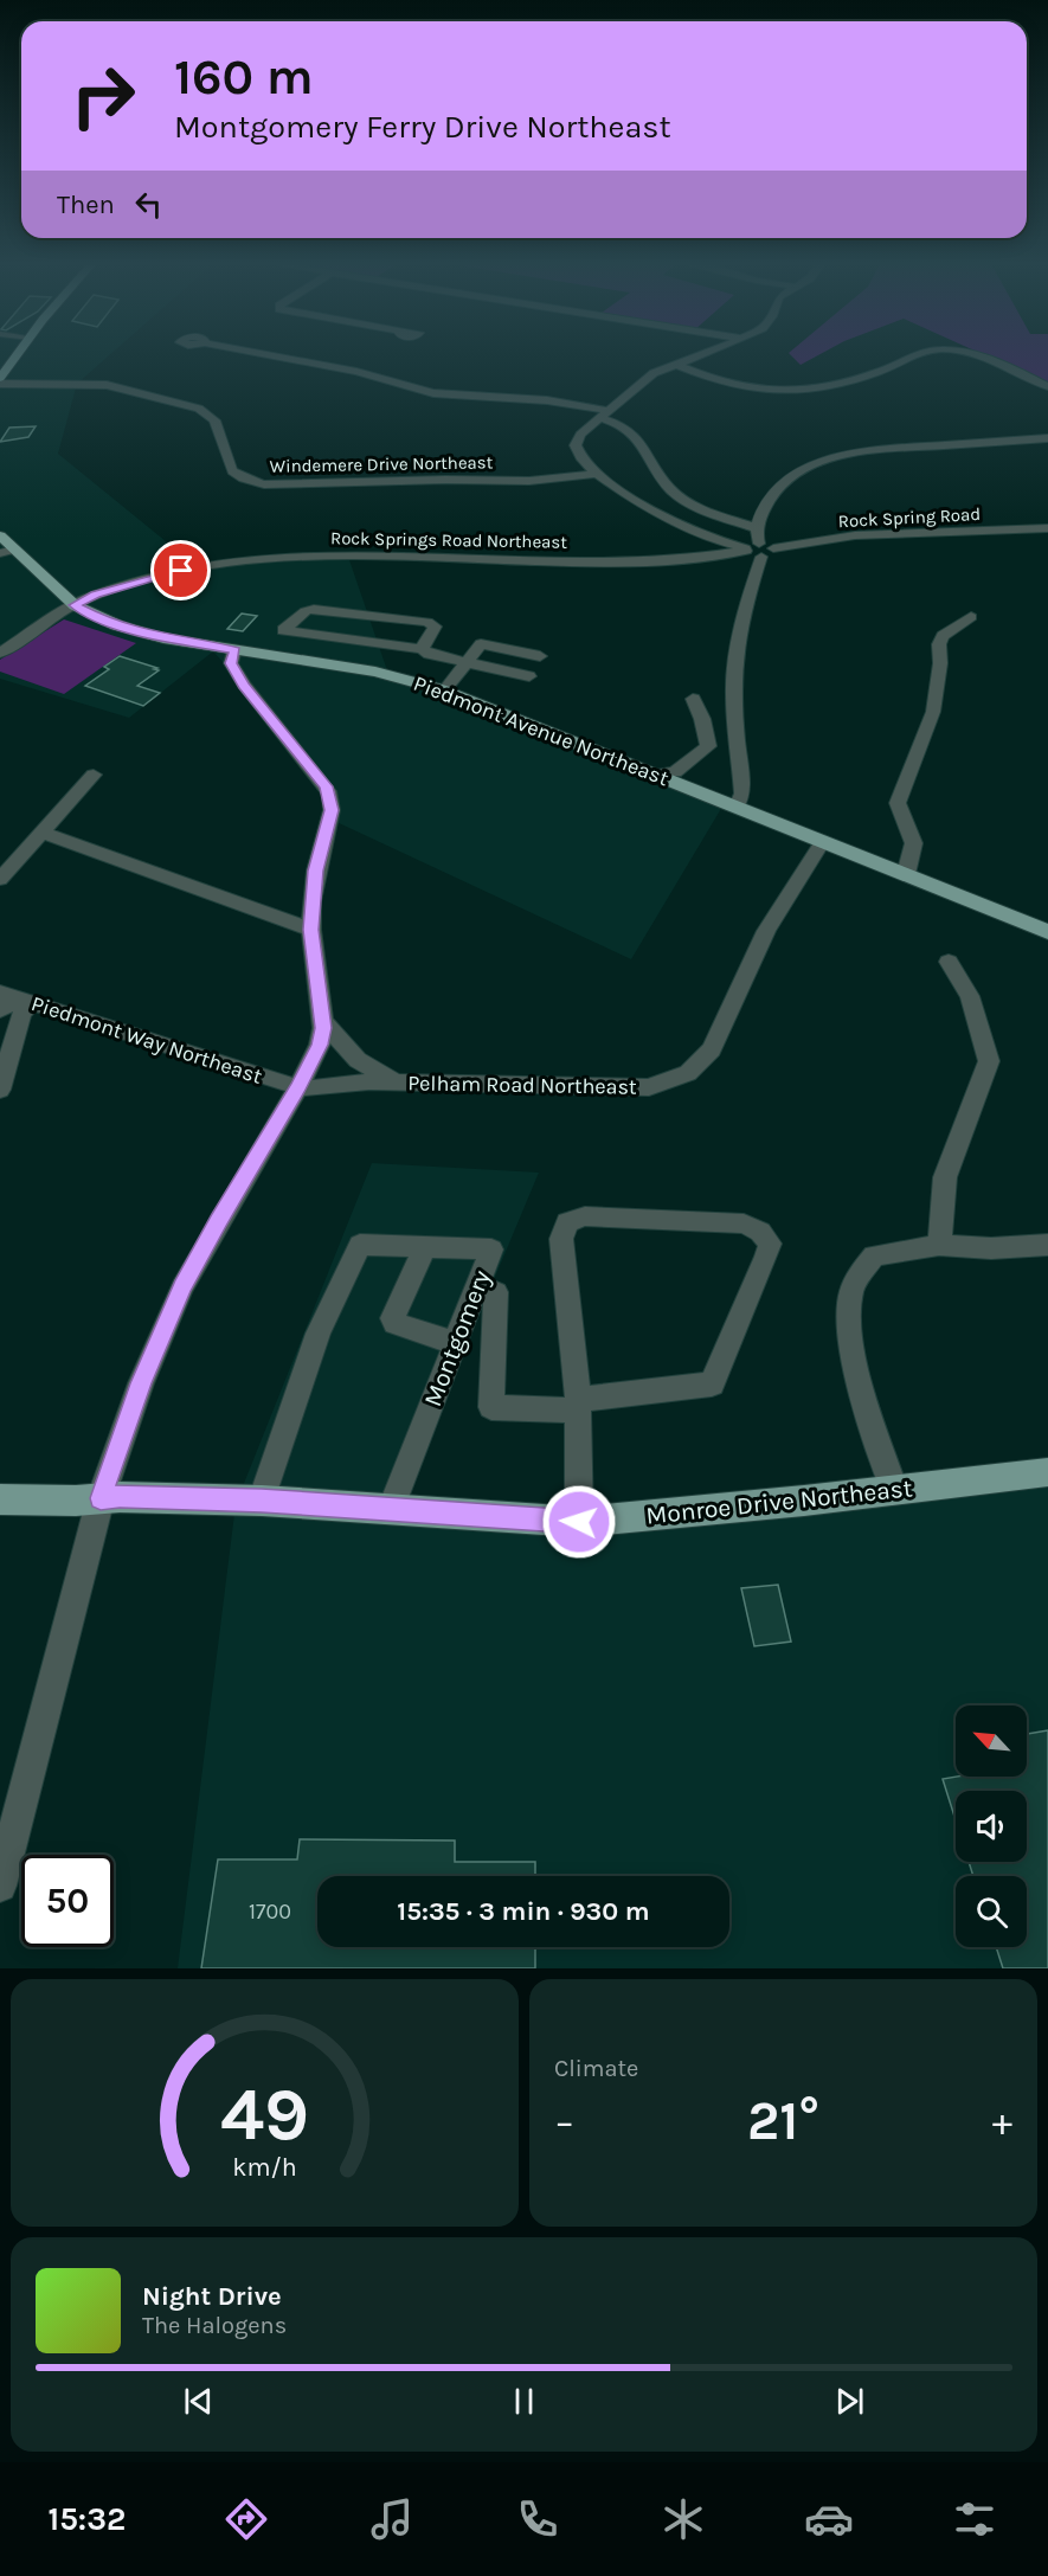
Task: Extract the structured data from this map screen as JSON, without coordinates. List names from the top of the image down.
{
  "streets": {
    "main road": ["Piedmont Avenue Northeast", "Monroe Drive Northeast"],
    "street": [
      "Windemere Drive Northeast",
      "Rock Spring Road",
      "Rock Springs Road Northeast",
      "Piedmont Way Northeast",
      "Pelham Road Northeast",
      "Montgomery"
    ]
  },
  "crossings": [
    ["Rock Spring Road", "Rock Springs Road Northeast"],
    ["Rock Springs Road Northeast", "Piedmont Avenue Northeast"],
    ["Piedmont Avenue Northeast", "Pelham Road Northeast"],
    ["Piedmont Way Northeast", "Pelham Road Northeast"],
    ["Montgomery", "Monroe Drive Northeast"]
  ],
  "house_numbers": ["1700"],
  "north": "top left",
  "page": {
    "turn": ["160 m", "Montgomery Ferry Drive Northeast"],
    "then": "Then",
    "limit": "50",
    "trip": "15:35 · 3 min · 930 m",
    "tile": "Climate",
    "heat": ["−", "21°", "+"],
    "song": ["Night Drive", "The Halogens"],
    "tabs": "15:32",
    "gauge": ["49", "km/h"]
  }
}
